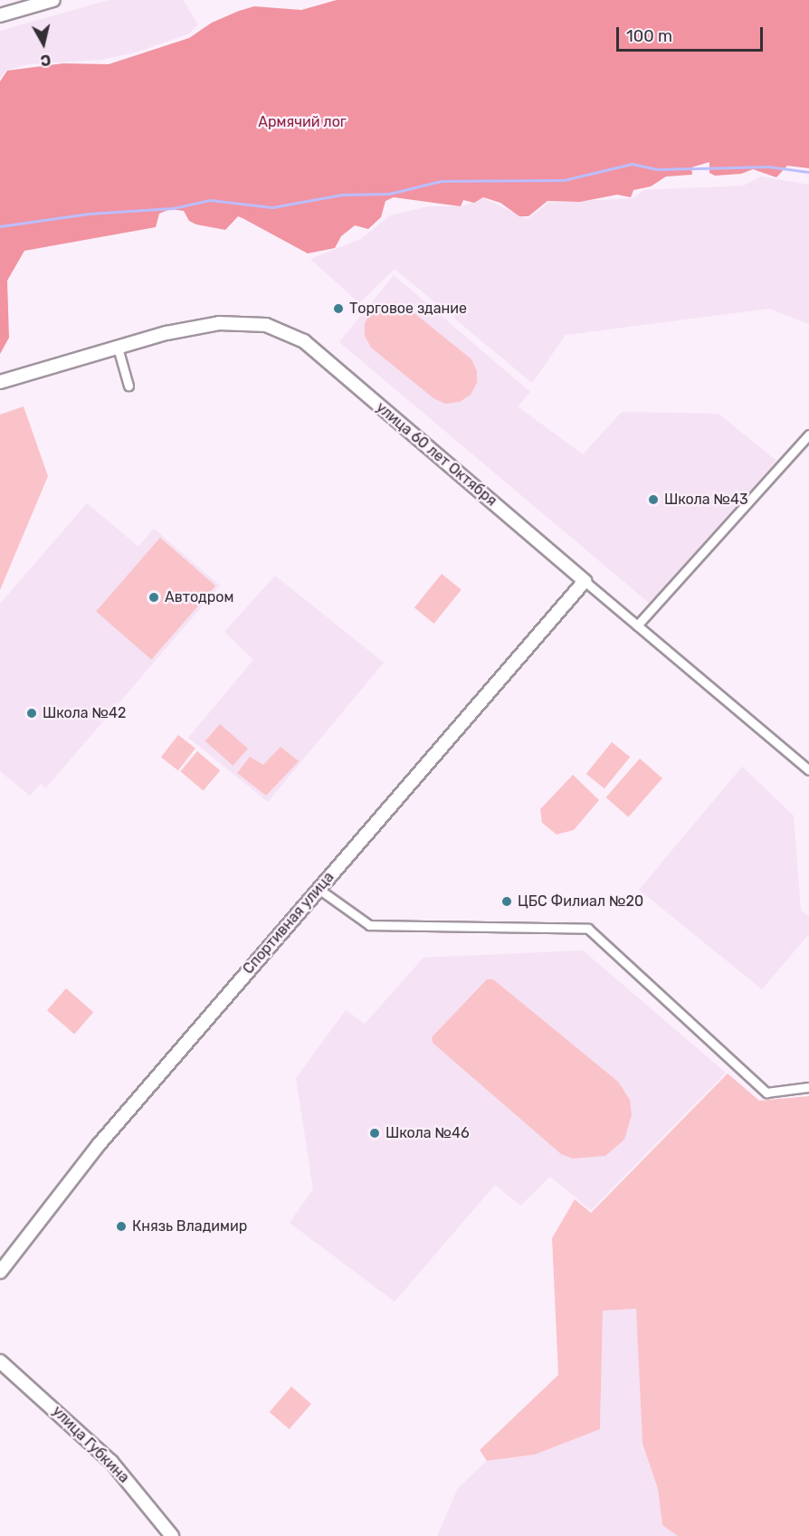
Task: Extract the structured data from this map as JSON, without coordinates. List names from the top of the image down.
{
  "streets": {
    "street": ["улица 60 лет Октября", "Спортивная улица", "улица Губкина"]
  },
  "crossings": [
    ["улица 60 лет Октября", "Спортивная улица"]
  ],
  "parks": ["Армячий лог"],
  "places": [
    "Торговое здание",
    "Школа №43",
    "Автодром",
    "Школа №42",
    "ЦБС Филиал №20",
    "Школа №46",
    "Князь Владимир"
  ],
  "scale_bar": "100 m",
  "north": "bottom"
}
